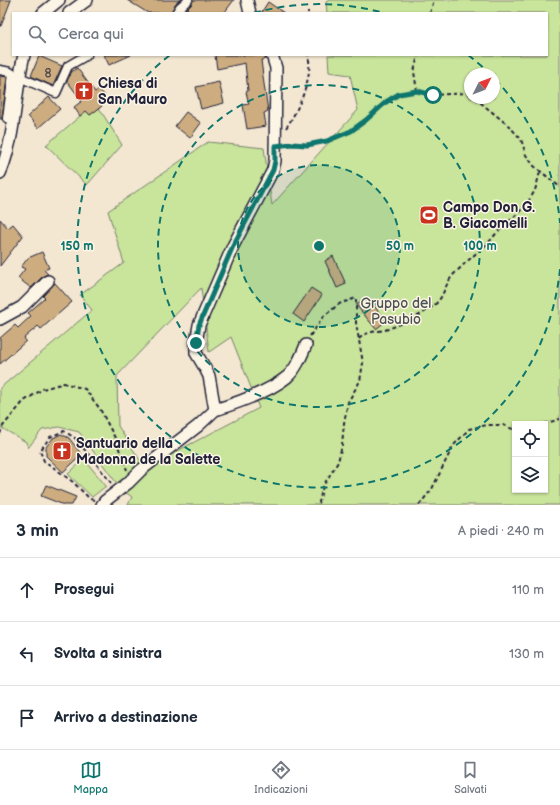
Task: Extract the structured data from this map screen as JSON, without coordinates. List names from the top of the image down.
{
  "parks": ["Gruppo del Pasubio"],
  "places": {
    "church": ["Chiesa di San Mauro", "Santuario della Madonna de la Salette"],
    "sports": ["Campo Don G. B. Giacomelli"]
  },
  "house_numbers": ["8"],
  "north": "top right",
  "page": {
    "search": "Cerca qui",
    "heading": ["3 min", "A piedi · 240 m"],
    "list": [
      ["Prosegui", "110 m"],
      ["Svolta a sinistra", "130 m"],
      "Arrivo a destinazione"
    ],
    "nav": ["Mappa", "Indicazioni", "Salvati"]
  },
  "rings": ["50 m", "100 m", "150 m"]
}
